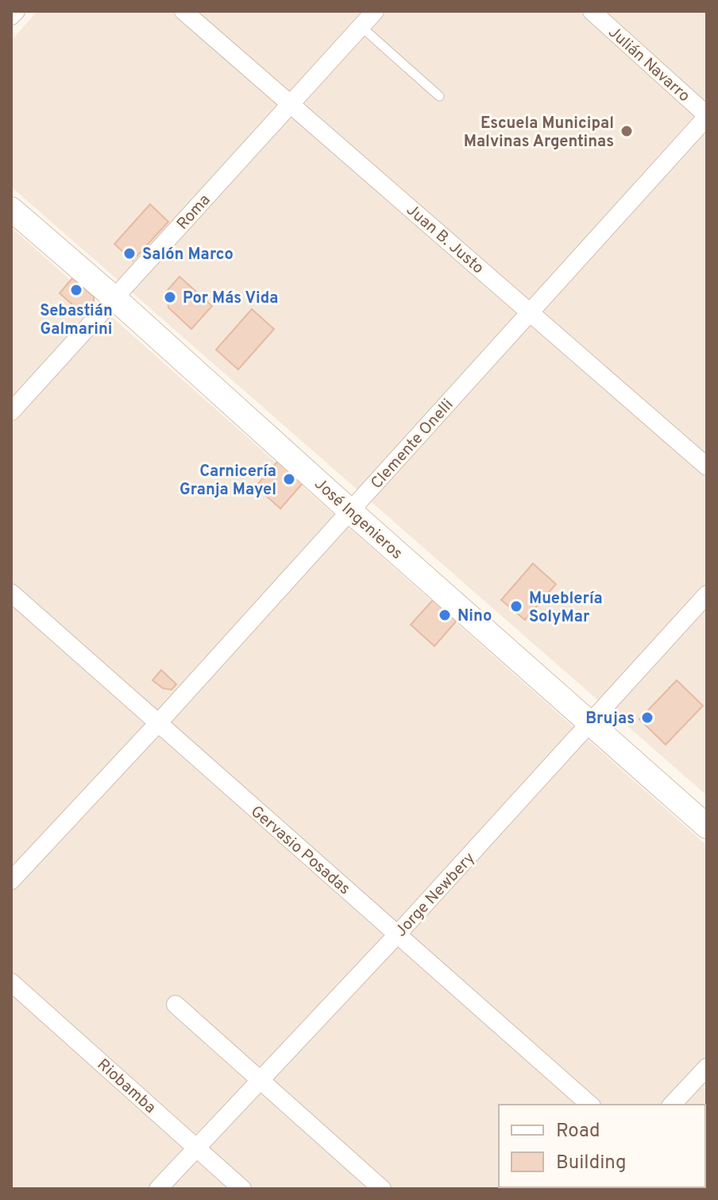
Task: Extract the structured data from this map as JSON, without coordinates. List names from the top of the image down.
{
  "streets": {
    "street": [
      "Julián Navarro",
      "Roma",
      "Juan B. Justo",
      "Clemente Onelli",
      "José Ingenieros",
      "Gervasio Posadas",
      "Jorge Newbery",
      "Riobamba"
    ]
  },
  "crossings": [
    ["Julián Navarro", "Clemente Onelli"],
    ["Roma", "Juan B. Justo"],
    ["Roma", "José Ingenieros"],
    ["Juan B. Justo", "Clemente Onelli"],
    ["Clemente Onelli", "José Ingenieros"],
    ["Clemente Onelli", "Gervasio Posadas"],
    ["José Ingenieros", "Jorge Newbery"],
    ["Gervasio Posadas", "Jorge Newbery"],
    ["Jorge Newbery", "Riobamba"]
  ],
  "places": [
    "Escuela Municipal Malvinas Argentinas",
    "Salón Marco",
    "Sebastián Galmarini",
    "Por Más Vida",
    "Carnicería Granja Mayel",
    "Mueblería SolyMar",
    "Nino",
    "Brujas"
  ],
  "legend": ["Road", "Building"]
}
